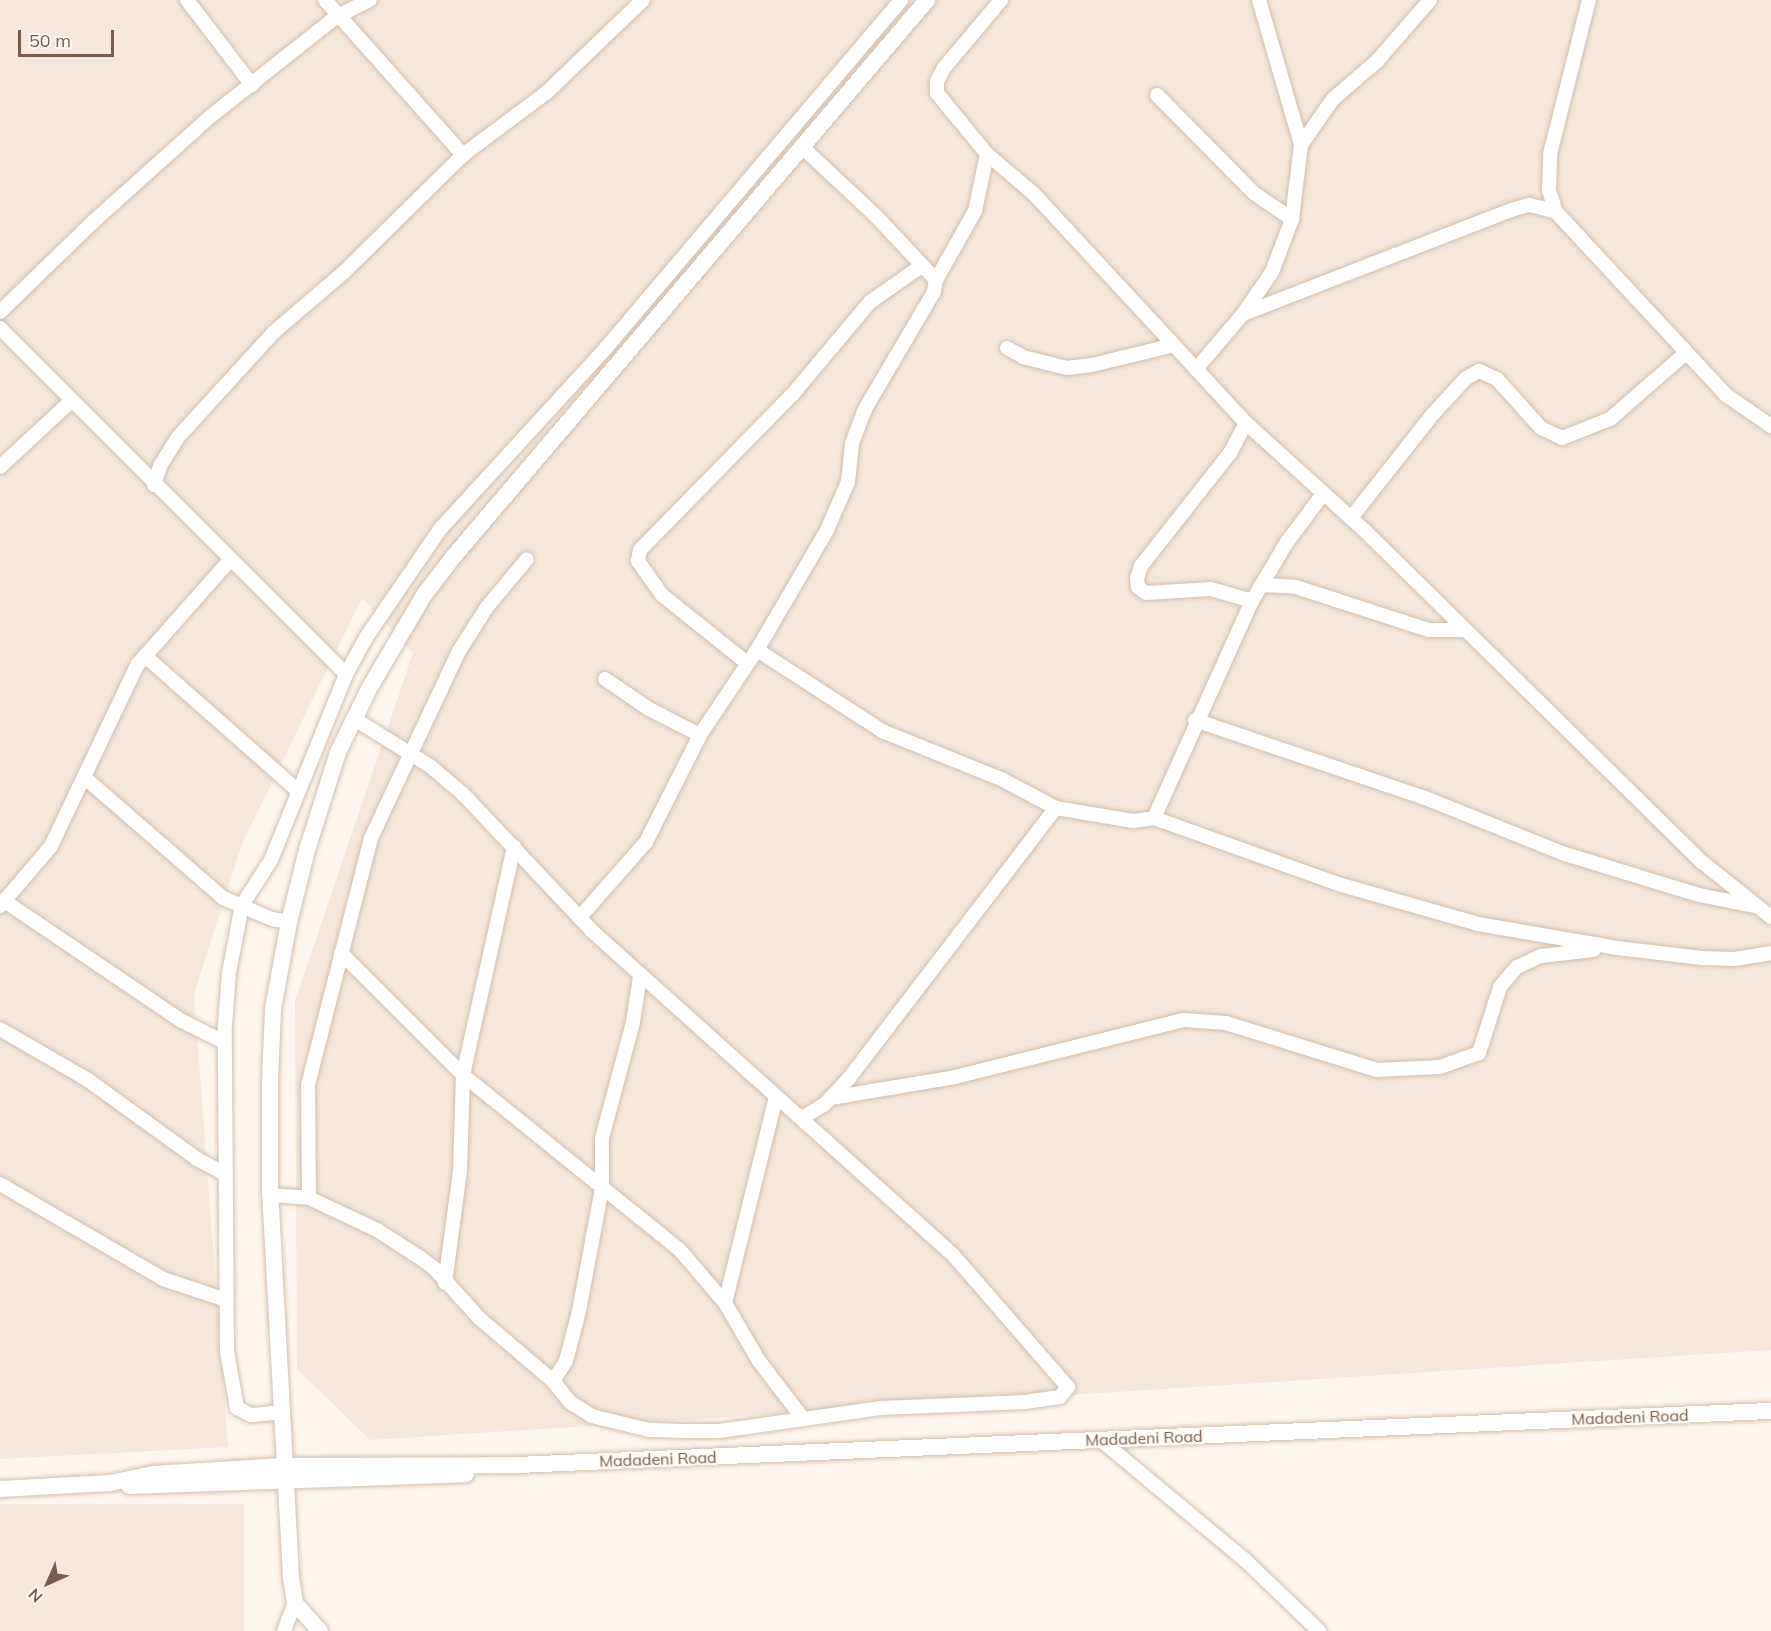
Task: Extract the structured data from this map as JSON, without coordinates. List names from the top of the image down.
{
  "streets": {
    "street": ["Madadeni Road"]
  },
  "scale_bar": "50 m",
  "north": "bottom left"
}
